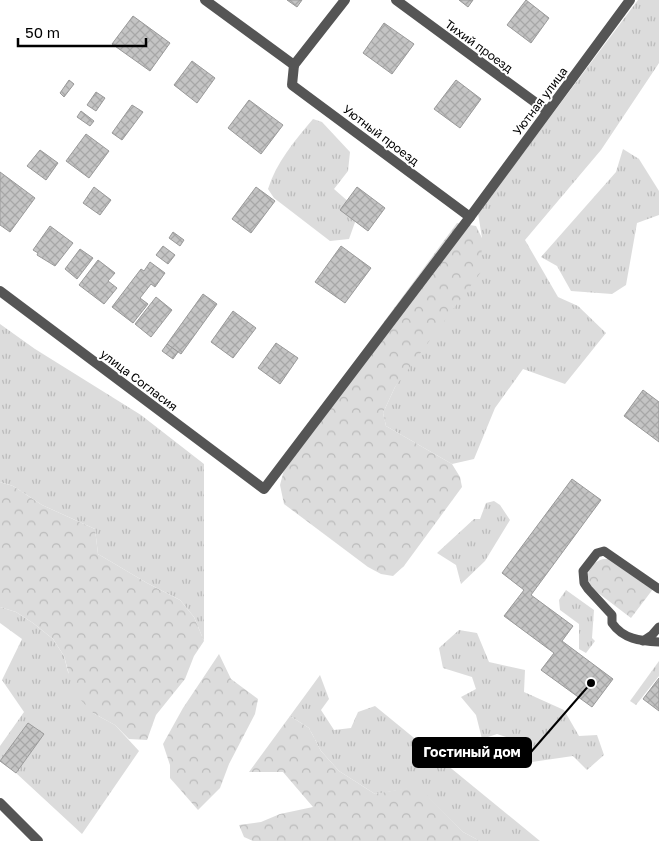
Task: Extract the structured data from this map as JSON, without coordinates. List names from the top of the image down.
{
  "streets": {
    "street": [
      "Тихий проезд",
      "Уютная улица",
      "Уютный проезд",
      "улица Согласия"
    ]
  },
  "crossings": [
    ["Тихий проезд", "Уютная улица"],
    ["Уютная улица", "Уютный проезд"],
    ["Уютная улица", "улица Согласия"]
  ],
  "places": ["Гостиный дом"],
  "scale_bar": "50 m"
}
